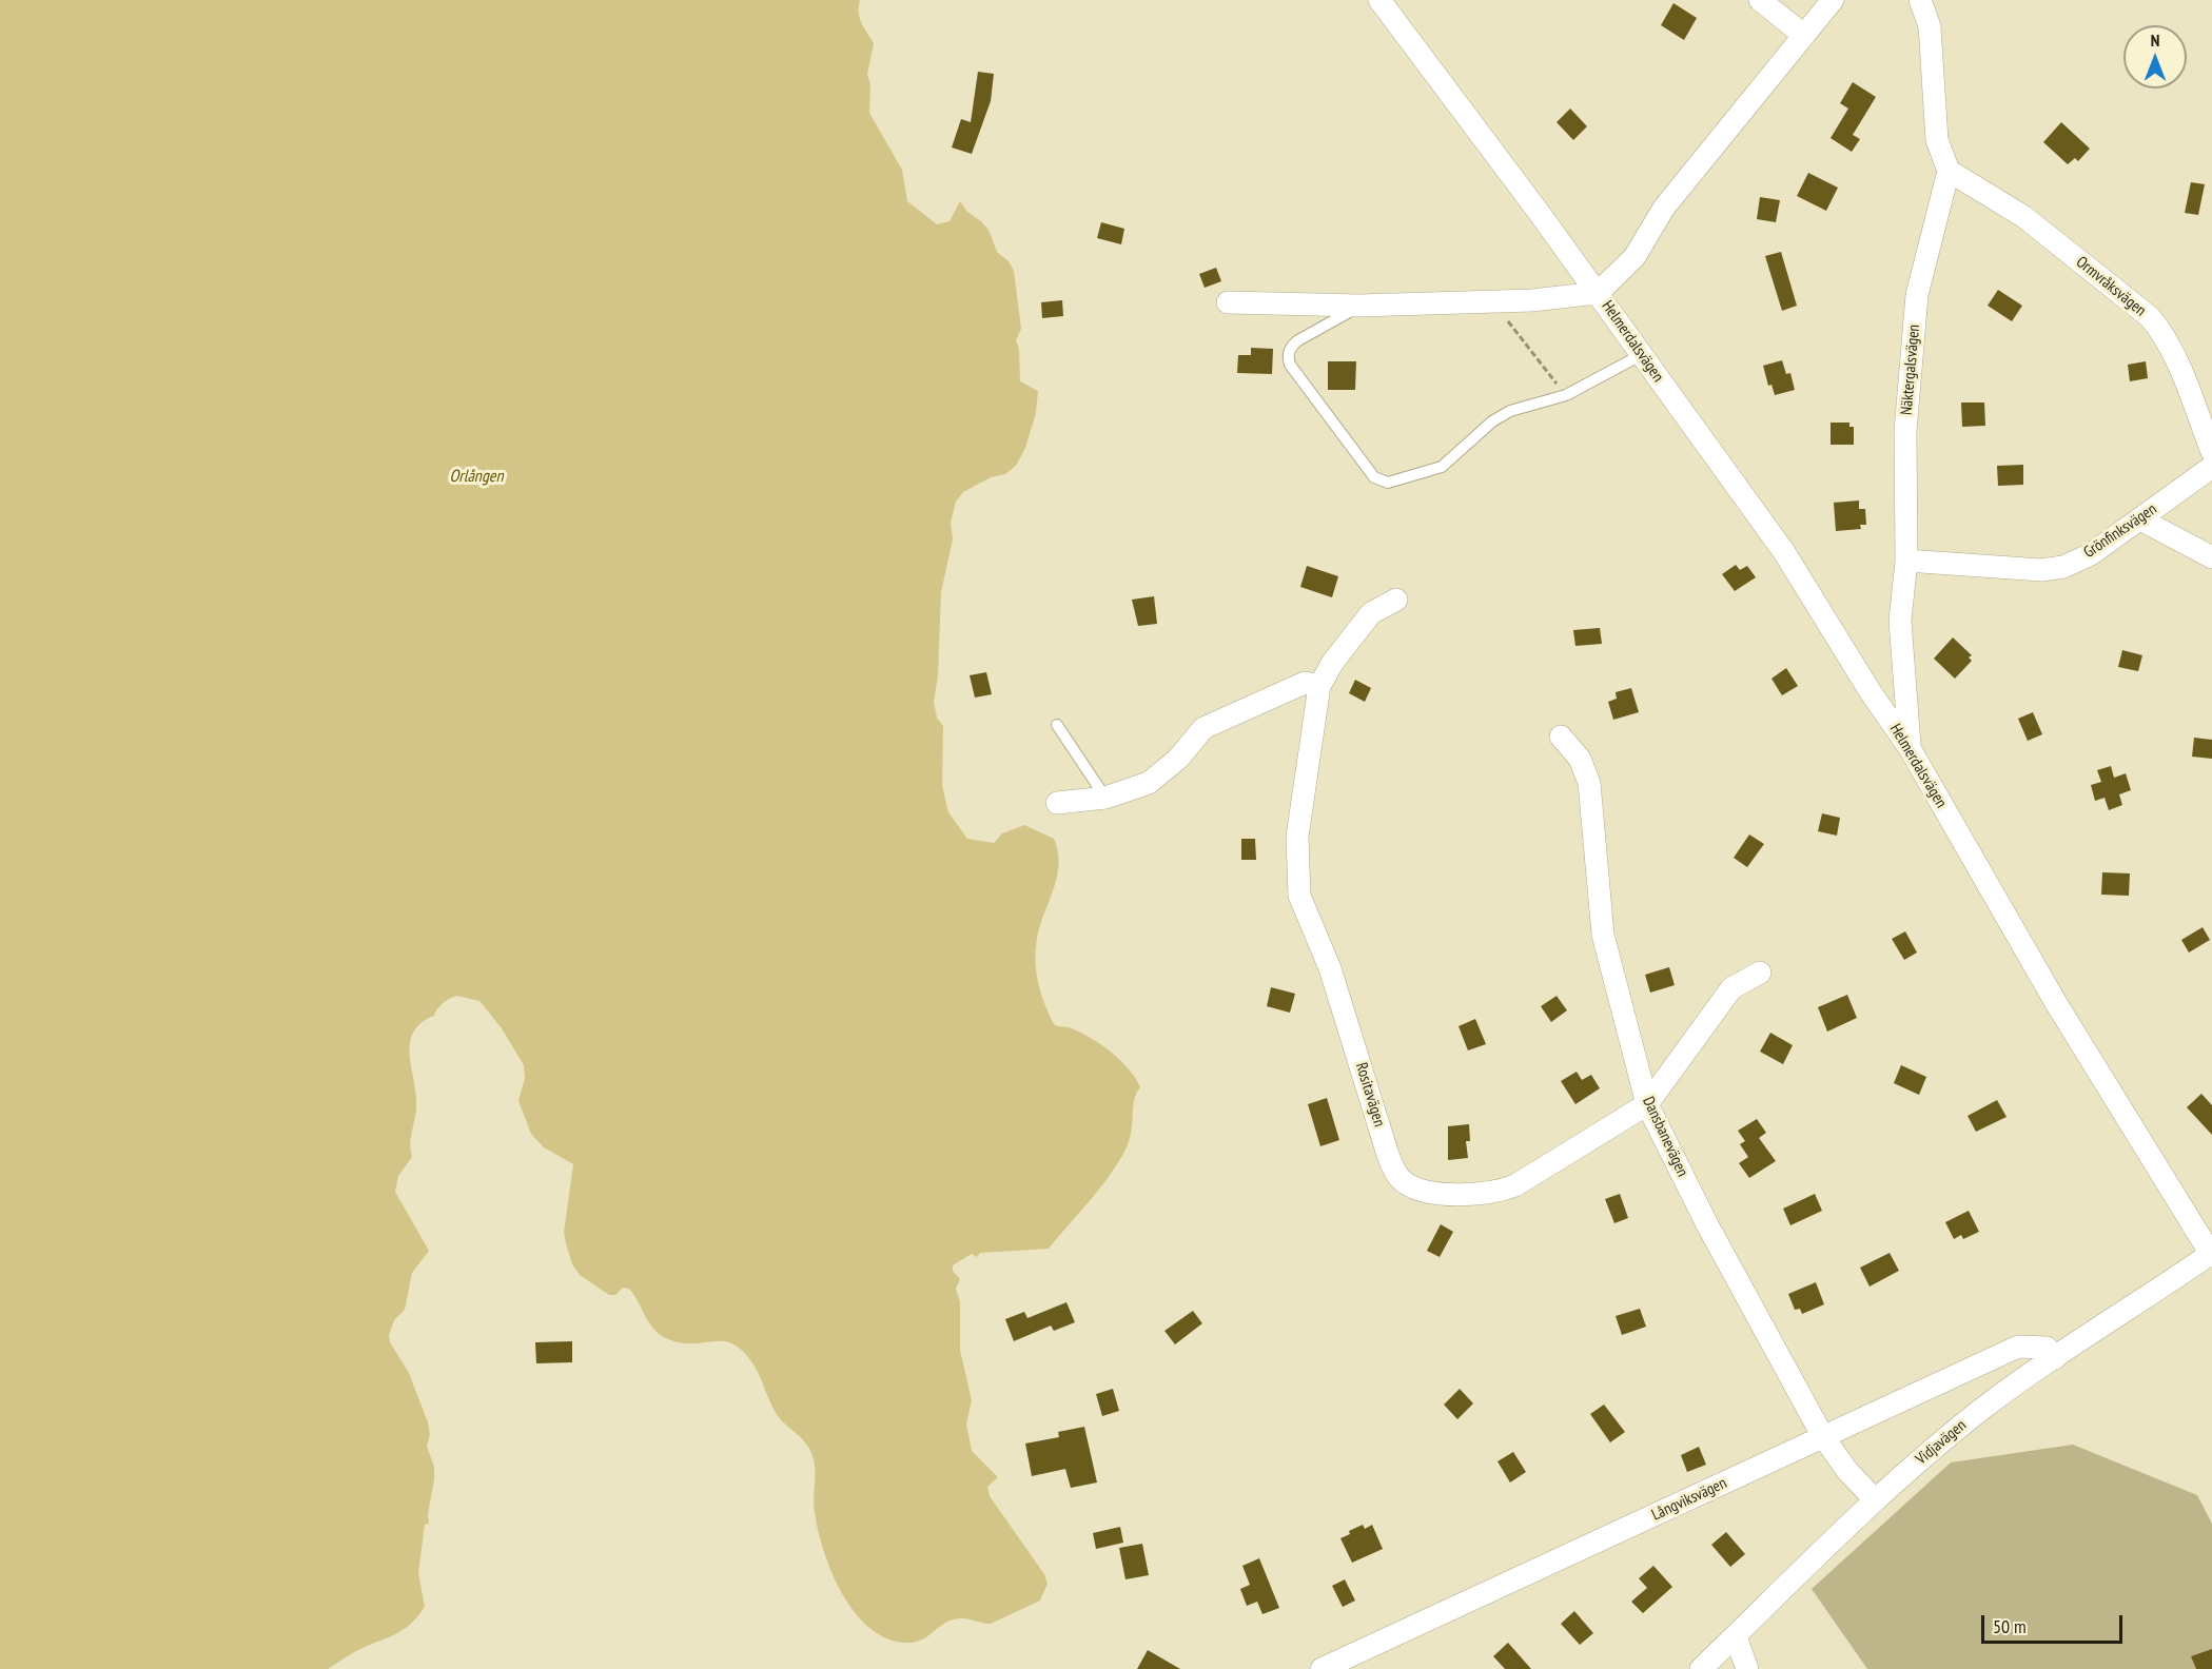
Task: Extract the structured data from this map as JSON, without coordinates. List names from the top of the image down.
{
  "streets": {
    "street": [
      "Ormvråksvägen",
      "Helmerdalsvägen",
      "Näktergalsvägen",
      "Grönfinksvägen",
      "Rositavägen",
      "Dansbanevägen",
      "Vidjavägen",
      "Långviksvägen"
    ]
  },
  "crossings": [
    ["Ormvråksvägen", "Näktergalsvägen"],
    ["Helmerdalsvägen", "Näktergalsvägen"],
    ["Helmerdalsvägen", "Vidjavägen"],
    ["Näktergalsvägen", "Grönfinksvägen"],
    ["Rositavägen", "Dansbanevägen"],
    ["Dansbanevägen", "Vidjavägen"],
    ["Dansbanevägen", "Långviksvägen"],
    ["Vidjavägen", "Långviksvägen"]
  ],
  "water": ["Orlången"],
  "scale_bar": "50 m",
  "north": "top"
}
